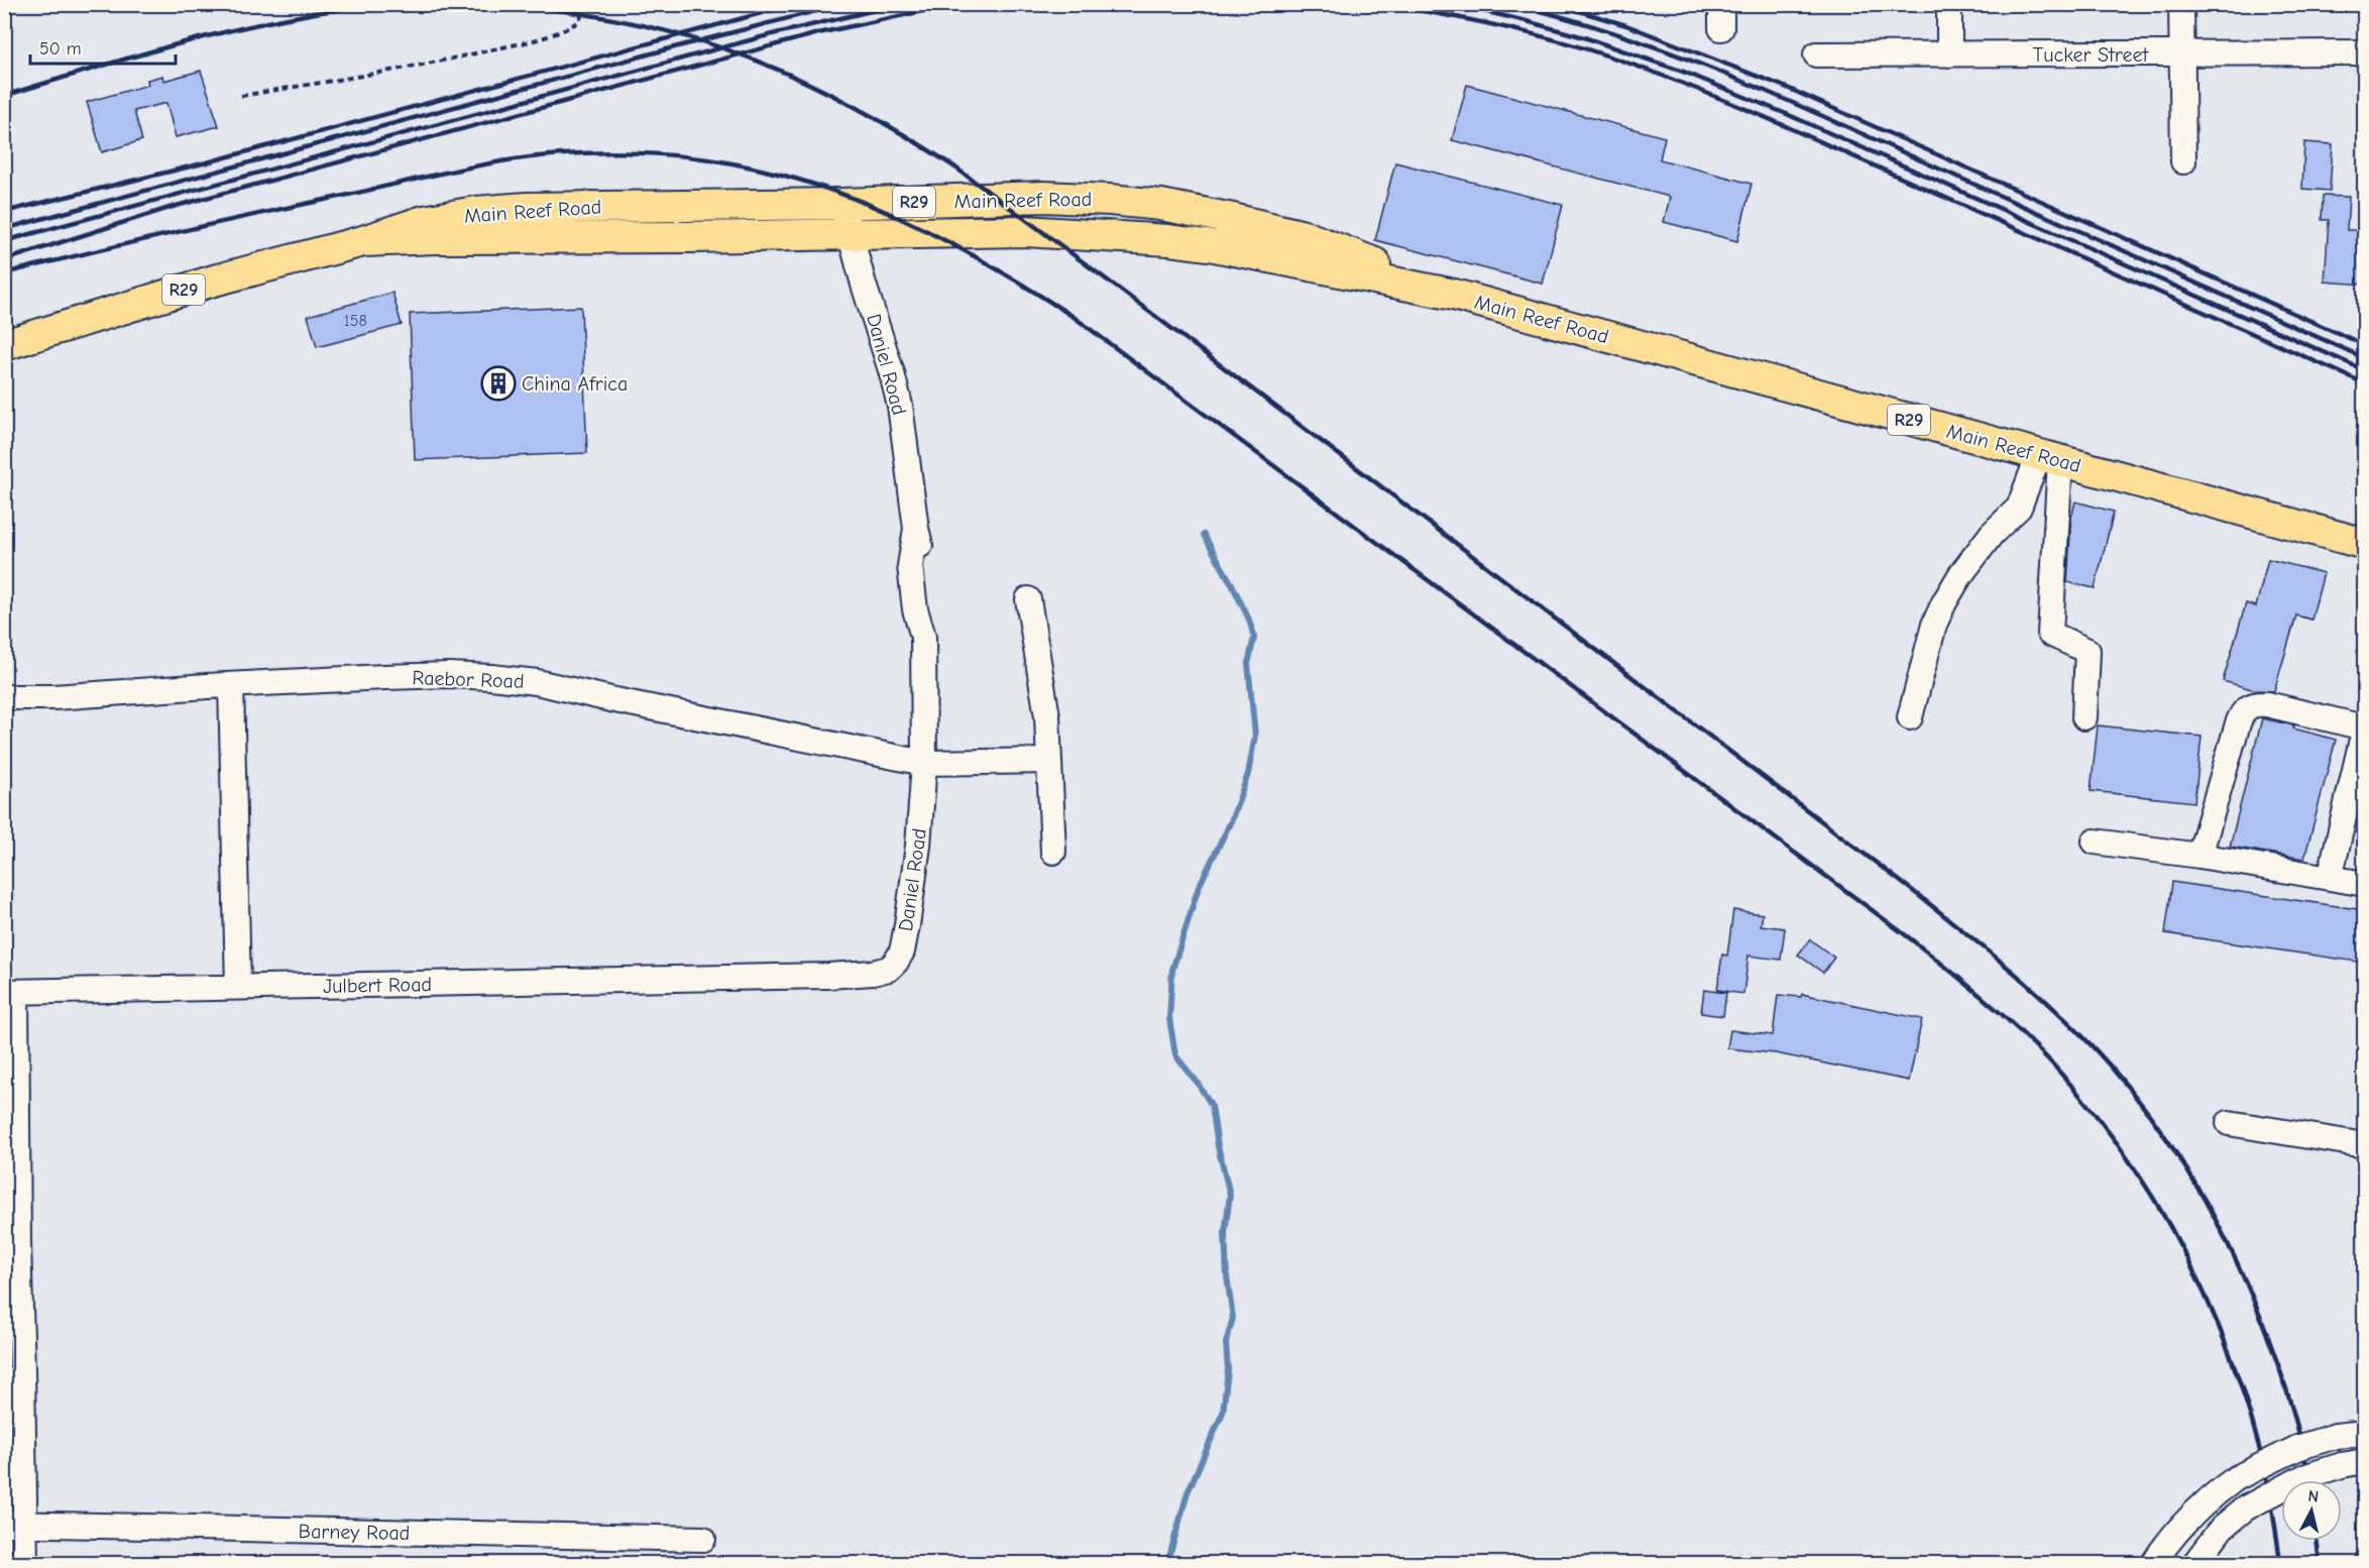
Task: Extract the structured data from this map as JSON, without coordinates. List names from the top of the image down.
{
  "streets": {
    "main road": ["Main Reef Road", "R29"],
    "street": [
      "Tucker Street",
      "Daniel Road",
      "Raebor Road",
      "Julbert Road",
      "Barney Road"
    ]
  },
  "crossings": [
    ["Main Reef Road", "Daniel Road"],
    ["Daniel Road", "Raebor Road"],
    ["Daniel Road", "Julbert Road"]
  ],
  "places": {
    "building": ["China Africa"]
  },
  "house_numbers": ["158"],
  "scale_bar": "50 m",
  "north": "top"
}
